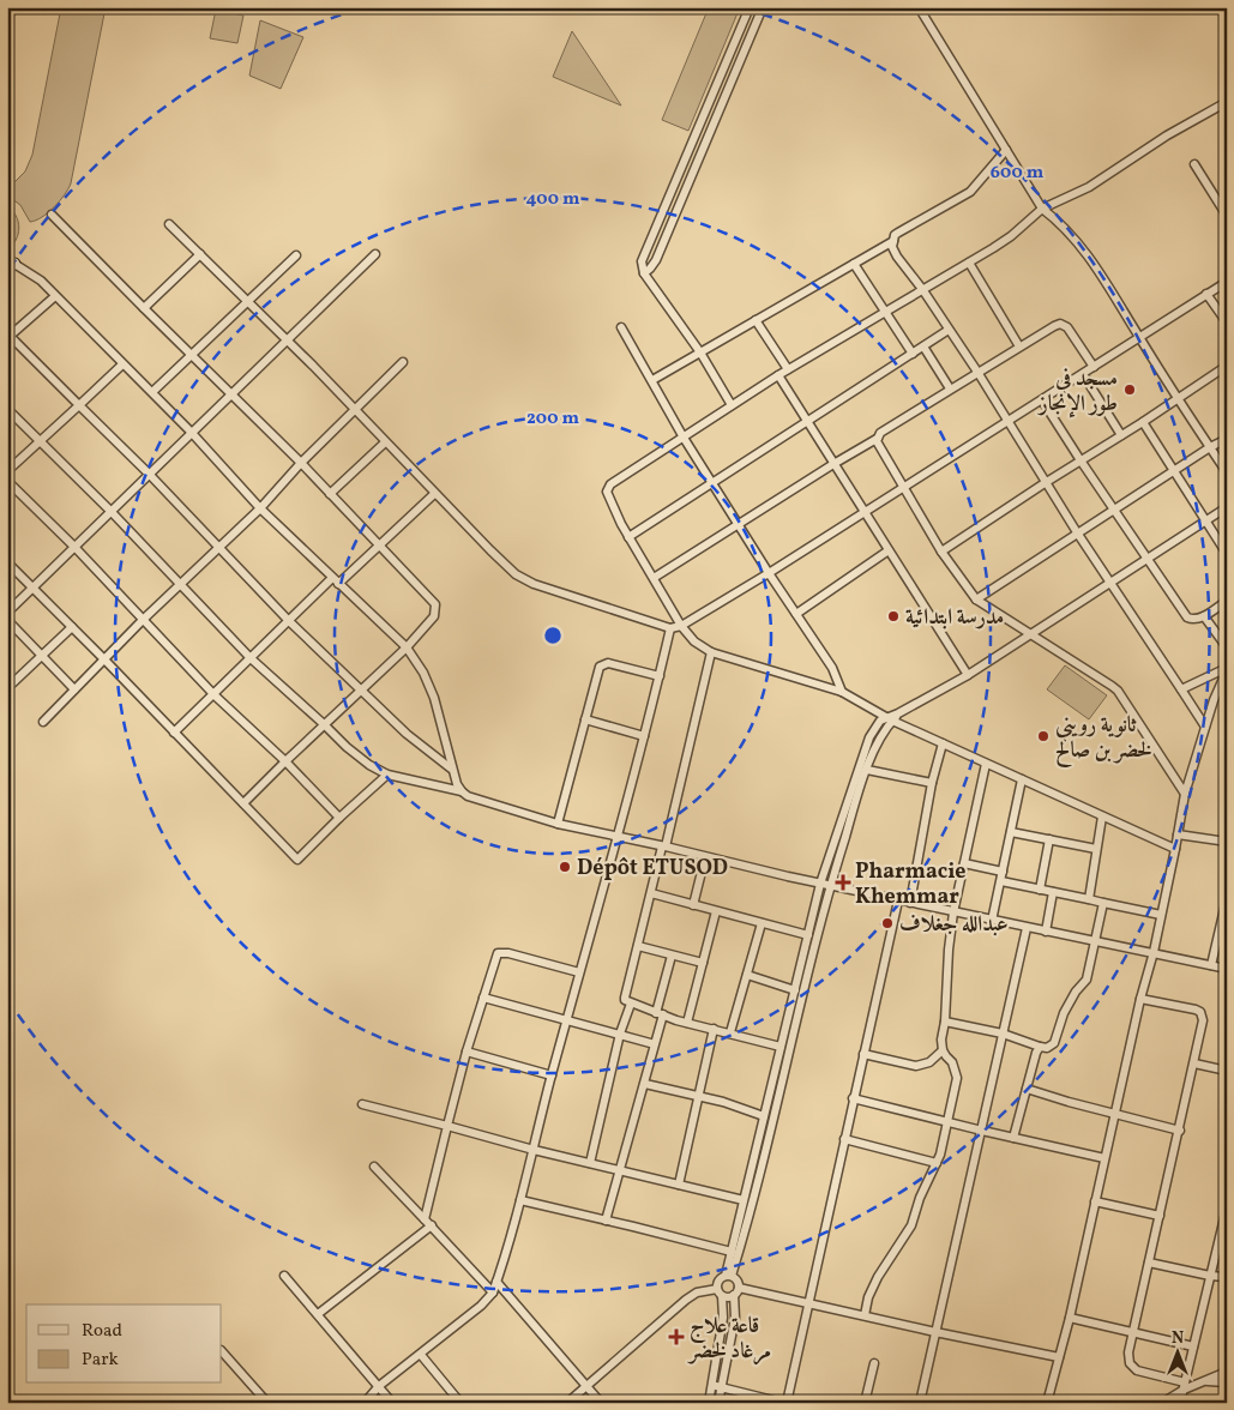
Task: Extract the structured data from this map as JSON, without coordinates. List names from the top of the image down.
{
  "places": {
    "other": [
      "مسجد في طور الإنجاز",
      "مدرسة ابتدائية",
      "ثانوية رويني لخضر بن صالح",
      "Dépôt ETUSOD",
      "عبدالله جغلاف"
    ],
    "health": ["Pharmacie Khemmar", "قاعة علاج مرغاد لخضر"]
  },
  "legend": ["Road", "Park"],
  "north": "top",
  "rings": ["600 m", "400 m", "200 m"]
}
